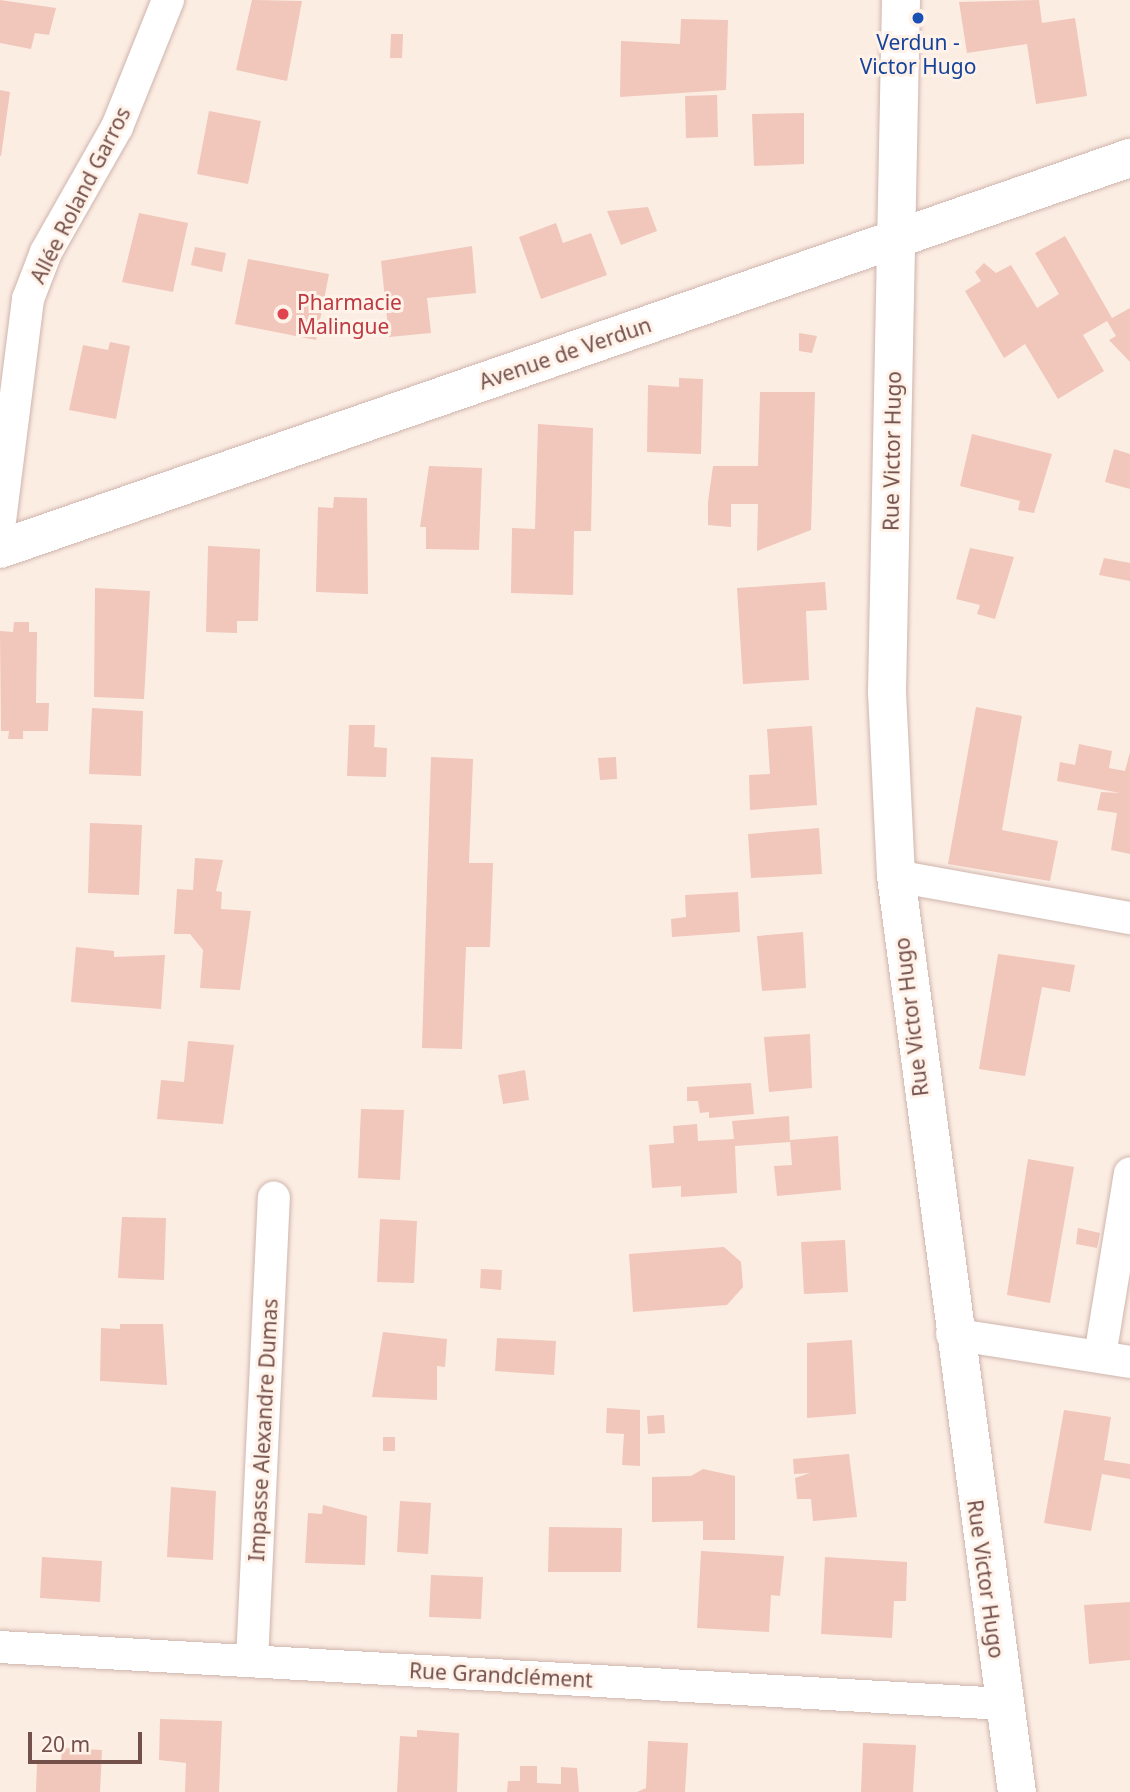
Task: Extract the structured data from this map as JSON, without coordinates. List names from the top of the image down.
{
  "streets": {
    "street": [
      "Allée Roland Garros",
      "Avenue de Verdun",
      "Rue Victor Hugo",
      "Impasse Alexandre Dumas",
      "Rue Grandclément"
    ]
  },
  "crossings": [
    ["Avenue de Verdun", "Rue Victor Hugo"],
    ["Rue Victor Hugo", "Rue Grandclément"],
    ["Impasse Alexandre Dumas", "Rue Grandclément"]
  ],
  "places": ["Verdun - Victor Hugo", "Pharmacie Malingue"],
  "scale_bar": "20 m"
}
